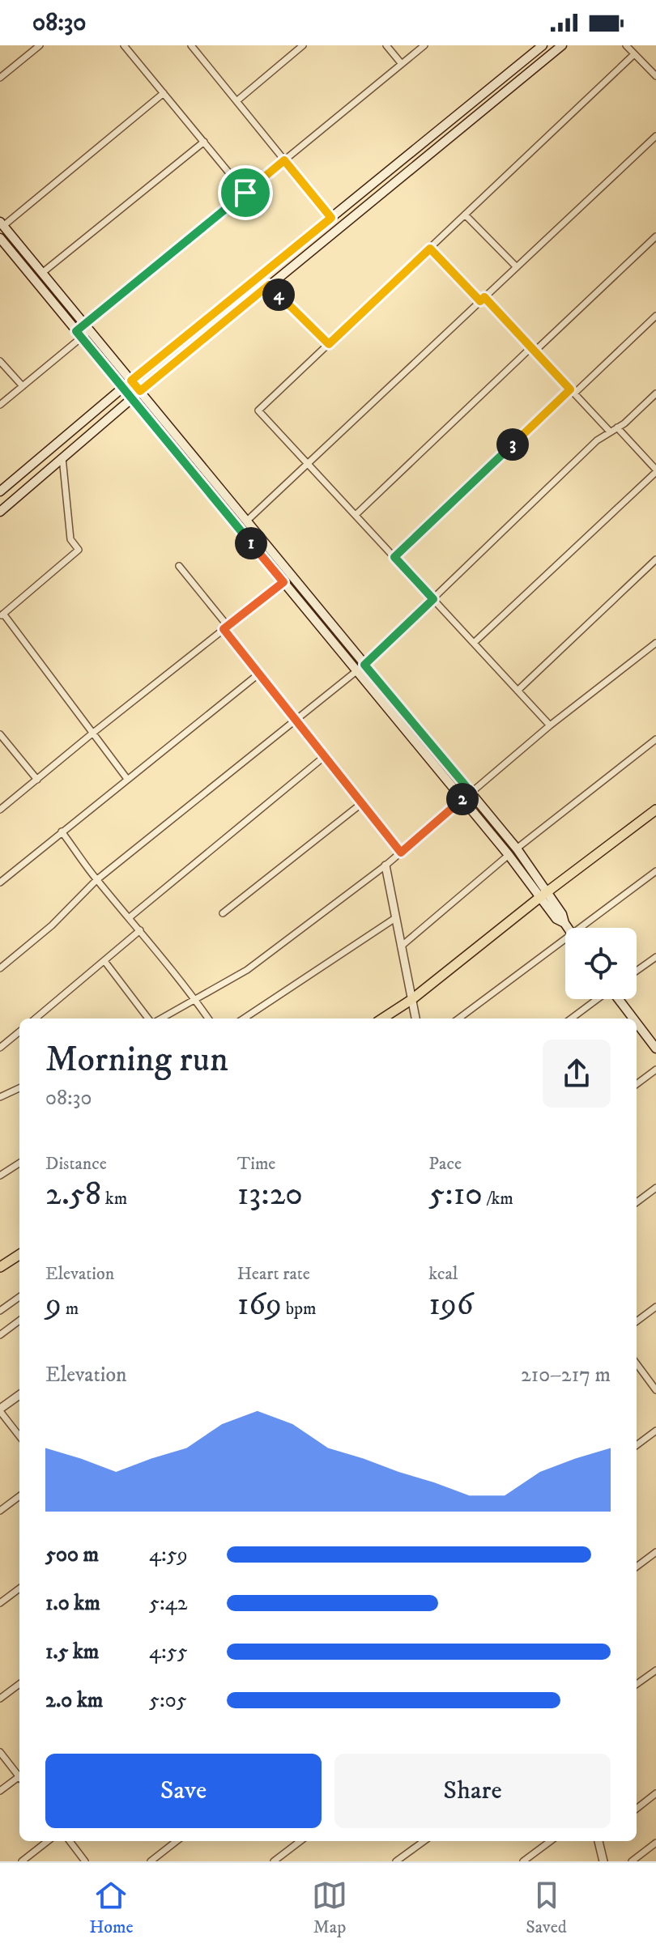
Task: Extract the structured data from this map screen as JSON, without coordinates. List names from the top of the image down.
{
  "page": {
    "status": "08:30",
    "pins": [
      "4",
      "3",
      "1",
      "2"
    ],
    "heading": ["Morning run", "08:30"],
    "stats": [
      ["Distance", "2.58 km"],
      ["Time", "13:20"],
      ["Pace", "5:10 /km"],
      ["Elevation", "9 m"],
      ["Heart rate", "169 bpm"],
      ["kcal", "196"]
    ],
    "chart": ["Elevation", "210–217 m"],
    "list": [
      {
        "name": "500 m",
        "note": "4:59"
      },
      {
        "name": "1.0 km",
        "note": "5:42"
      },
      {
        "name": "1.5 km",
        "note": "4:55"
      },
      {
        "name": "2.0 km",
        "note": "5:05"
      }
    ],
    "buttons": ["Save", "Share"],
    "tabs": ["Home", "Map", "Saved"]
  }
}
